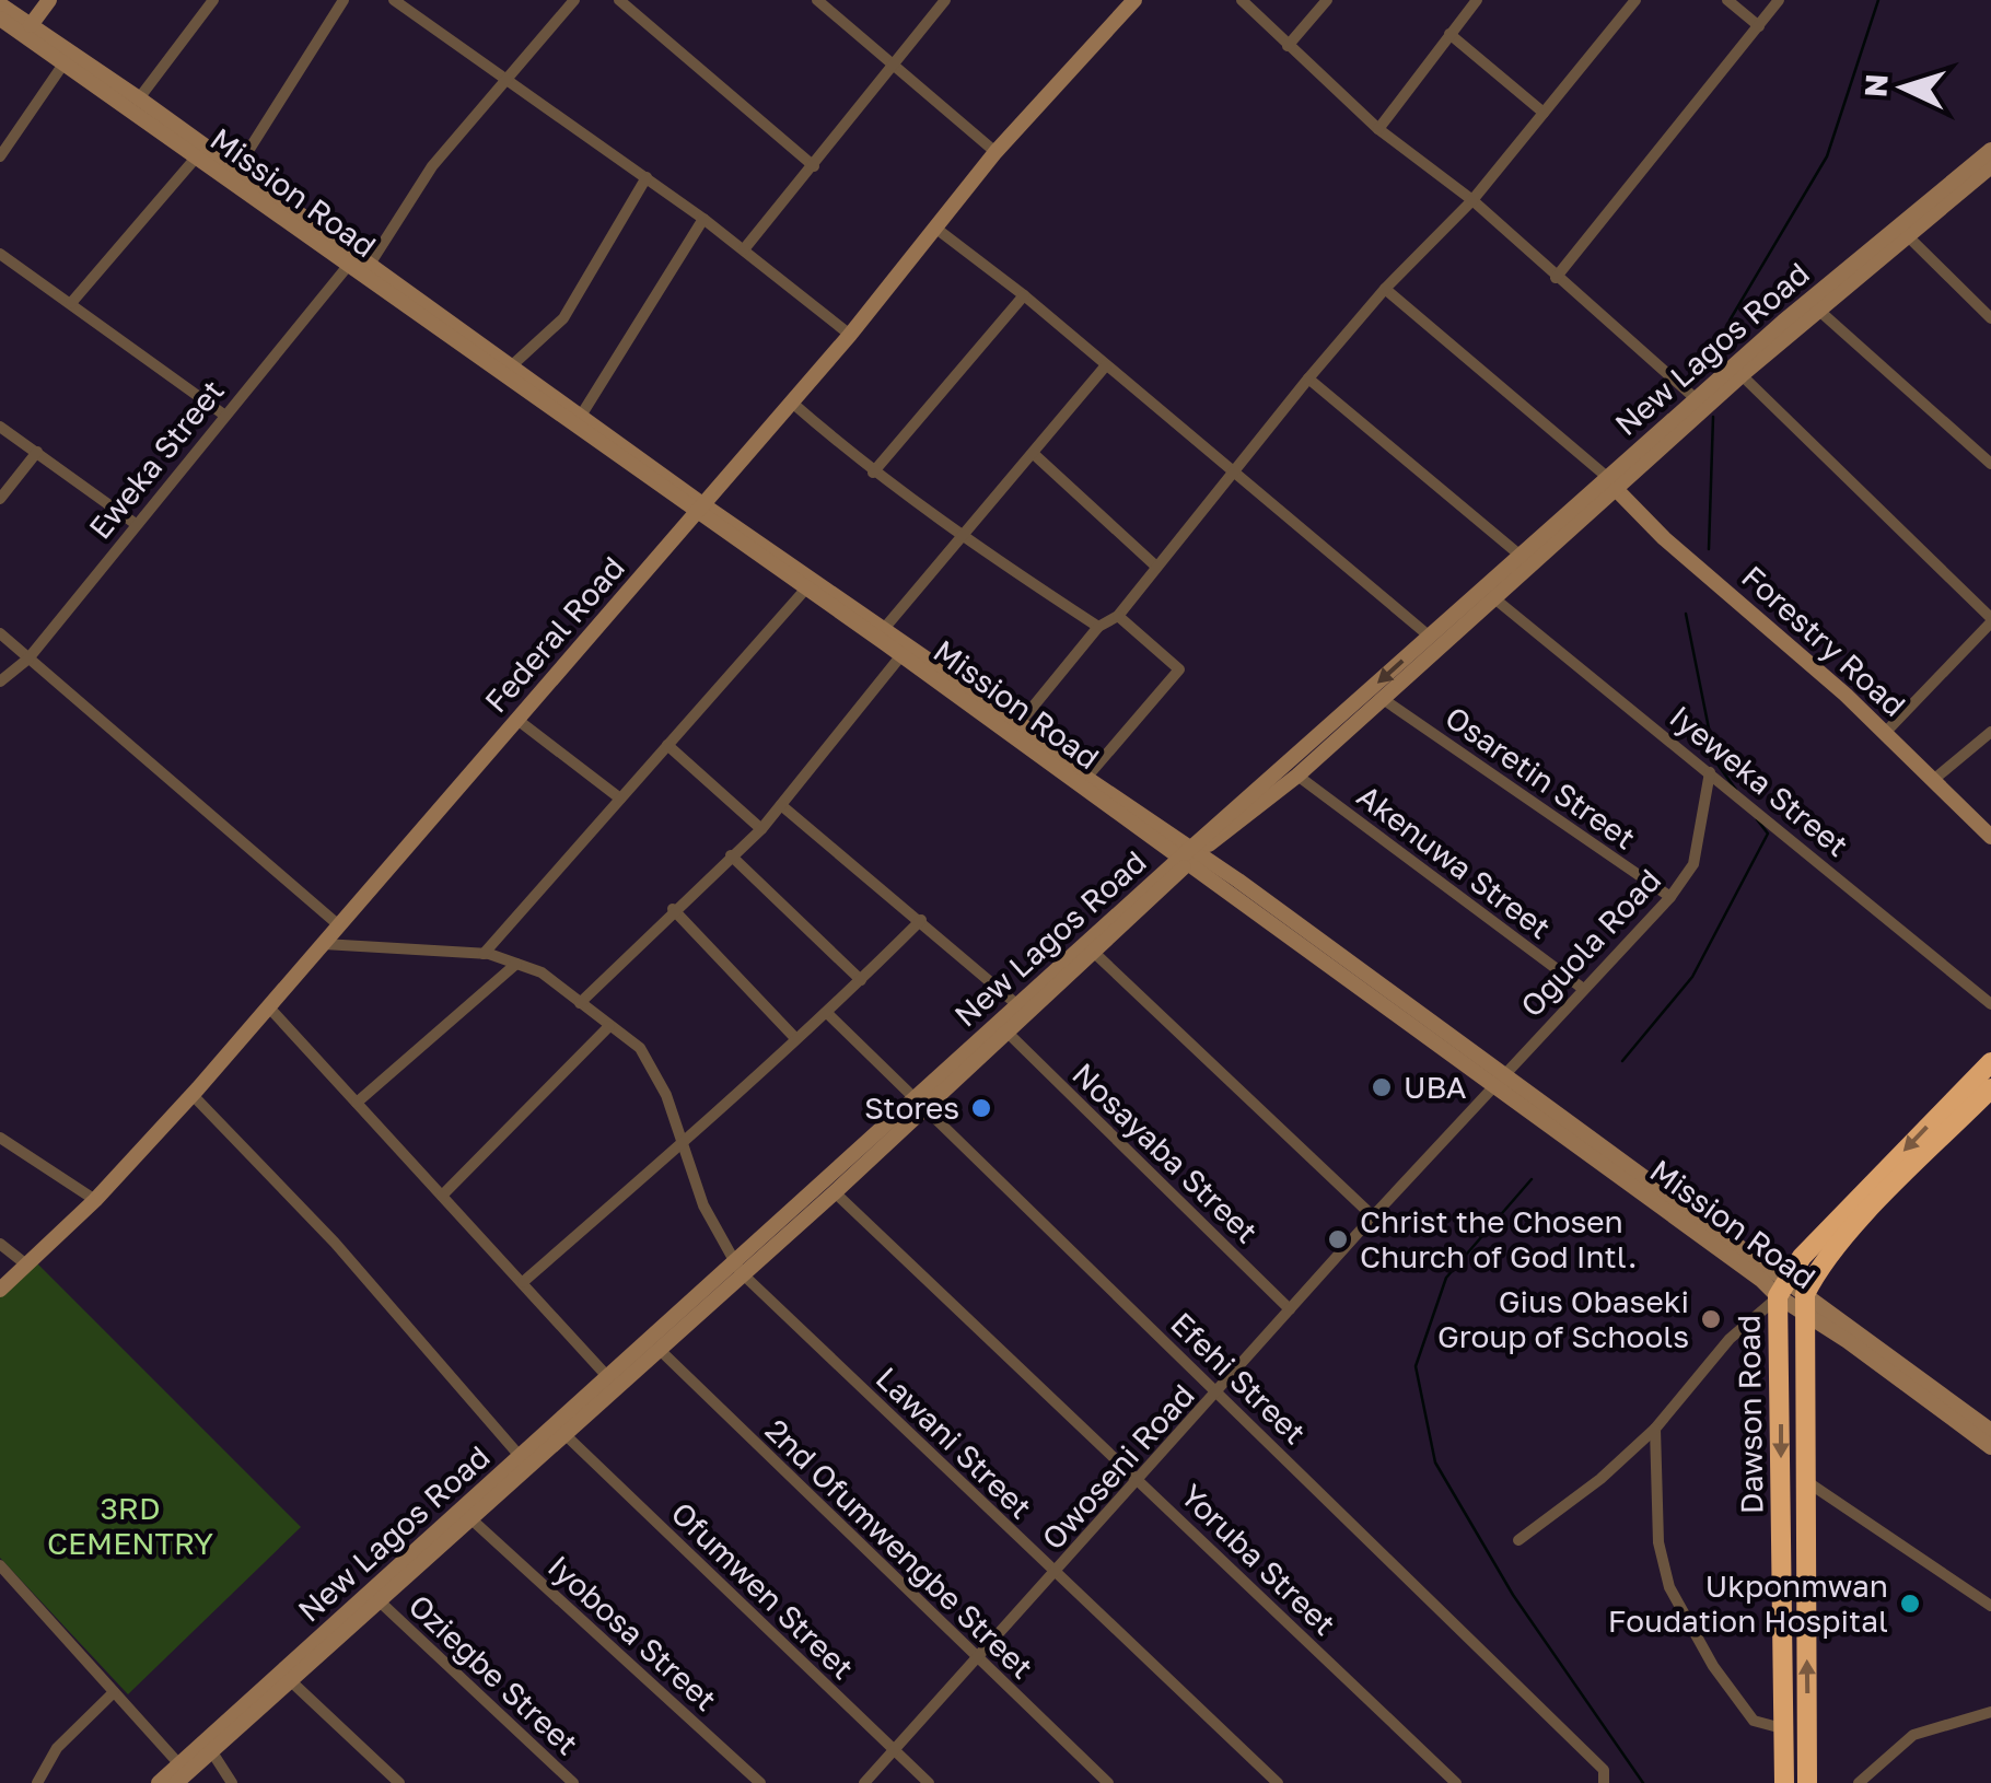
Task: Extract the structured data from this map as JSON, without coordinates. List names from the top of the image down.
{
  "streets": {
    "highway": ["Dawson Road"],
    "street": [
      "Mission Road",
      "New Lagos Road",
      "Eweka Street",
      "Federal Road",
      "Forestry Road",
      "Osaretin Street",
      "Iyeweka Street",
      "Akenuwa Street",
      "Oguola Road",
      "Nosayaba Street",
      "Efehi Street",
      "Lawani Street",
      "Owoseni Road",
      "2nd Ofumwengbe Street",
      "Yoruba Street",
      "Ofumwen Street",
      "Iyobosa Street",
      "Oziegbe Street"
    ]
  },
  "crossings": [
    ["Mission Road", "New Lagos Road"],
    ["Mission Road", "Eweka Street"],
    ["Mission Road", "Federal Road"],
    ["Mission Road", "Oguola Road"],
    ["Mission Road", "Dawson Road"],
    ["Mission Road", "Owoseni Road"],
    ["New Lagos Road", "Forestry Road"],
    ["New Lagos Road", "Osaretin Street"],
    ["New Lagos Road", "Iyeweka Street"],
    ["New Lagos Road", "Akenuwa Street"],
    ["New Lagos Road", "Nosayaba Street"],
    ["New Lagos Road", "Efehi Street"],
    ["New Lagos Road", "Lawani Street"],
    ["New Lagos Road", "2nd Ofumwengbe Street"],
    ["New Lagos Road", "Yoruba Street"],
    ["New Lagos Road", "Ofumwen Street"],
    ["New Lagos Road", "Iyobosa Street"],
    ["New Lagos Road", "Oziegbe Street"],
    ["Federal Road", "Lawani Street"],
    ["Osaretin Street", "Oguola Road"],
    ["Iyeweka Street", "Oguola Road"],
    ["Akenuwa Street", "Oguola Road"],
    ["Oguola Road", "Owoseni Road"],
    ["Nosayaba Street", "Owoseni Road"],
    ["Efehi Street", "Owoseni Road"],
    ["Lawani Street", "Owoseni Road"],
    ["Owoseni Road", "2nd Ofumwengbe Street"],
    ["Owoseni Road", "Yoruba Street"],
    ["Owoseni Road", "Ofumwen Street"]
  ],
  "parks": ["3RD CEMENTRY"],
  "places": [
    "UBA",
    "Stores",
    "Christ the Chosen Church of God Intl.",
    "Gius Obaseki Group of Schools",
    "Ukponmwan Foudation Hospital"
  ],
  "north": "left"
}
